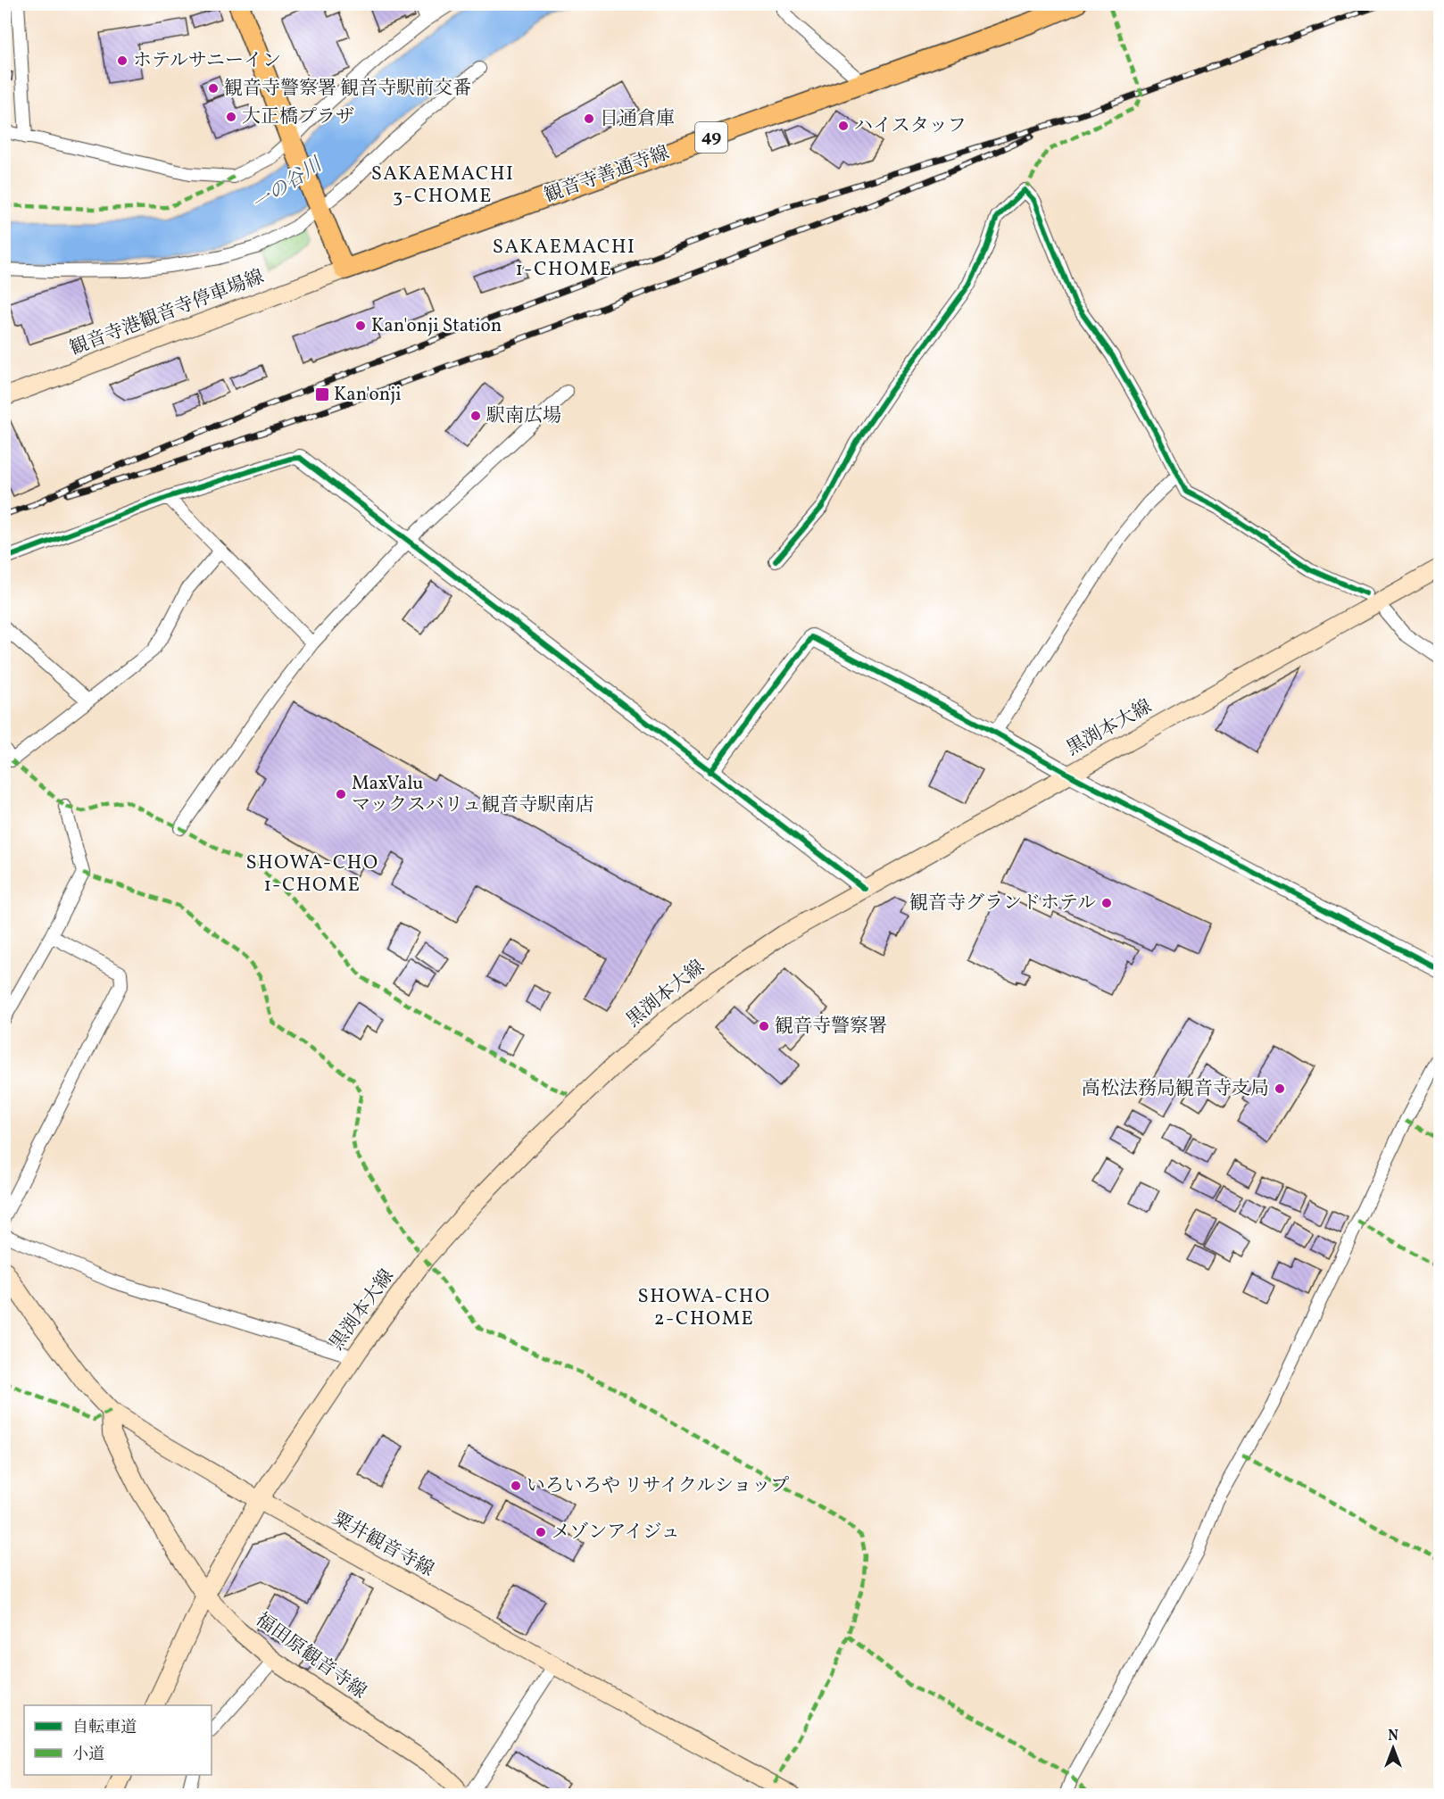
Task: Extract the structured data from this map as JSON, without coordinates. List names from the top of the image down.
{
  "streets": {
    "main road": [
      "49",
      "観音寺善通寺線",
      "観音寺港観音寺停車場線",
      "黒渕本大線",
      "粟井観音寺線",
      "福田原観音寺線"
    ]
  },
  "crossings": [
    ["観音寺善通寺線", "観音寺港観音寺停車場線"],
    ["黒渕本大線", "粟井観音寺線"],
    ["黒渕本大線", "福田原観音寺線"],
    ["粟井観音寺線", "福田原観音寺線"]
  ],
  "districts": [
    "SAKAEMACHI 3-CHOME",
    "SAKAEMACHI 1-CHOME",
    "SHOWA-CHO 1-CHOME",
    "SHOWA-CHO 2-CHOME"
  ],
  "water": ["一の谷川"],
  "places": {
    "other": [
      "ホテルサニーイン",
      "観音寺警察署 観音寺駅前交番",
      "大正橋プラザ",
      "日通倉庫",
      "ハイスタッフ",
      "Kan'onji Station",
      "駅南広場",
      "MaxValu マックスバリュ観音寺駅南店",
      "観音寺グランドホテル",
      "観音寺警察署",
      "高松法務局観音寺支局",
      "いろいろや リサイクルショップ",
      "メゾンアイジュ"
    ],
    "transit": ["Kan'onji"]
  },
  "legend": ["自転車道", "小道"],
  "north": "top"
}
